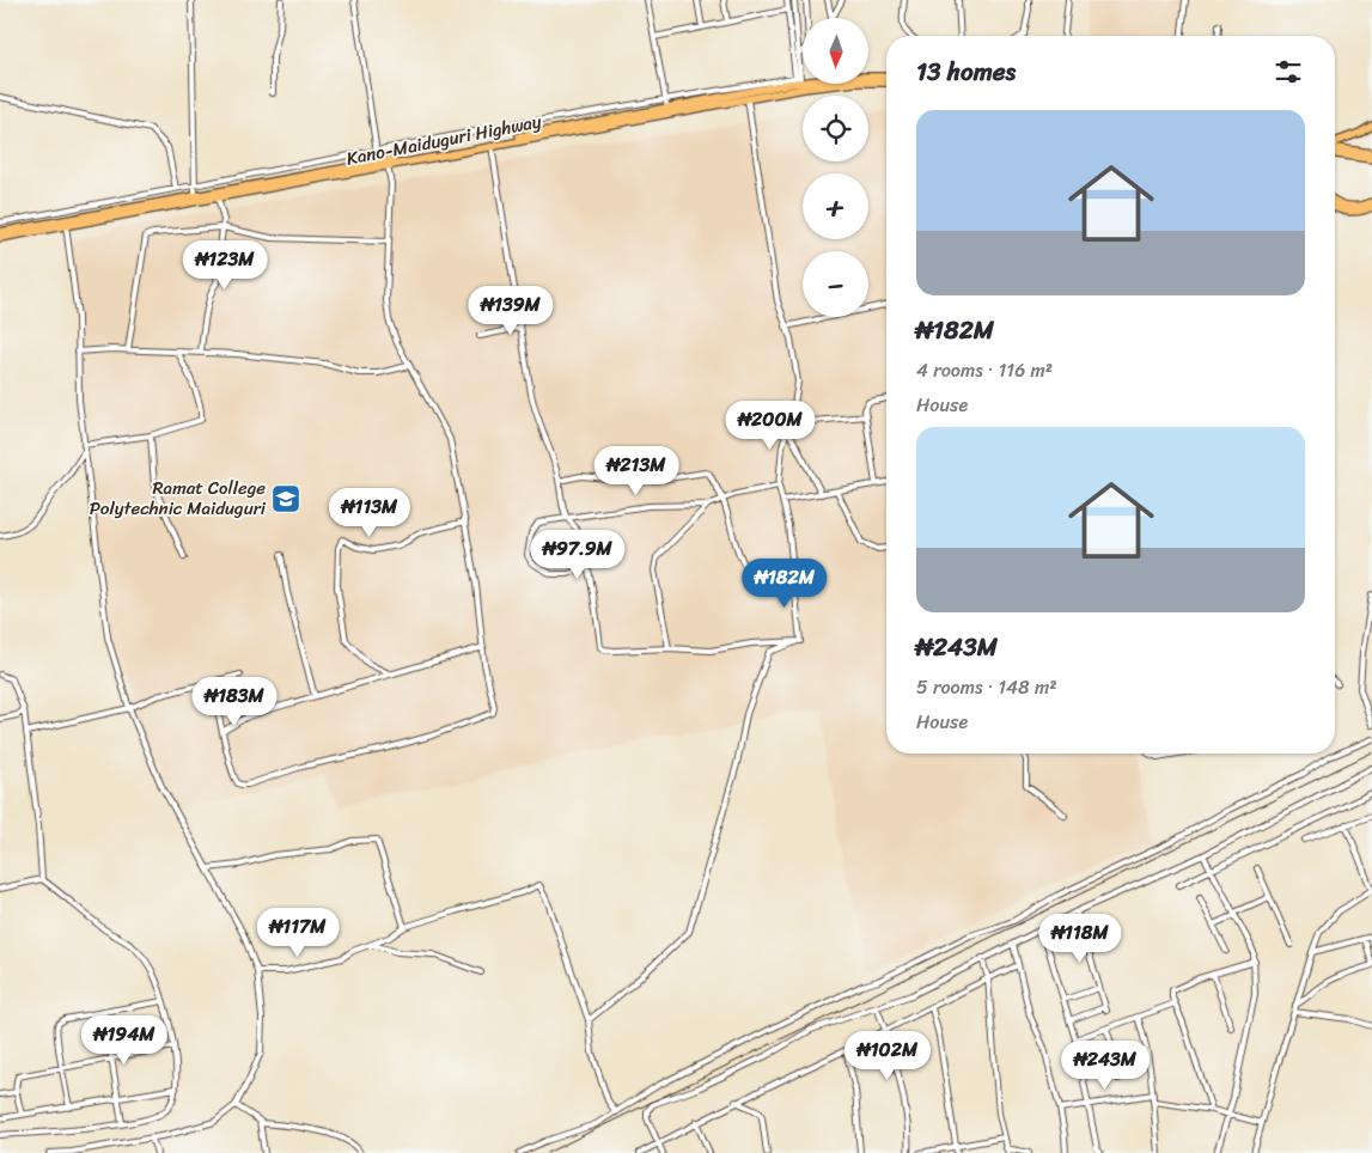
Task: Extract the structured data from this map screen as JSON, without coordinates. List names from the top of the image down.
{
  "streets": {
    "highway": ["Kano-Maiduguri Highway"]
  },
  "places": {
    "school or university": ["Ramat College Polytechnic Maiduguri"]
  },
  "north": "bottom",
  "page": {
    "map_buttons": ["+", "−"],
    "heading": "13 homes",
    "list": [
      {
        "name": "₦182M",
        "note": "4 rooms · 116 m² · House"
      },
      {
        "name": "₦243M",
        "note": "5 rooms · 148 m² · House"
      }
    ],
    "price": [
      "₦123M",
      "₦139M",
      "₦200M",
      "₦213M",
      "₦113M",
      "₦97.9M",
      "₦182M",
      "₦183M",
      "₦117M",
      "₦118M",
      "₦194M",
      "₦102M",
      "₦243M"
    ]
  }
}
